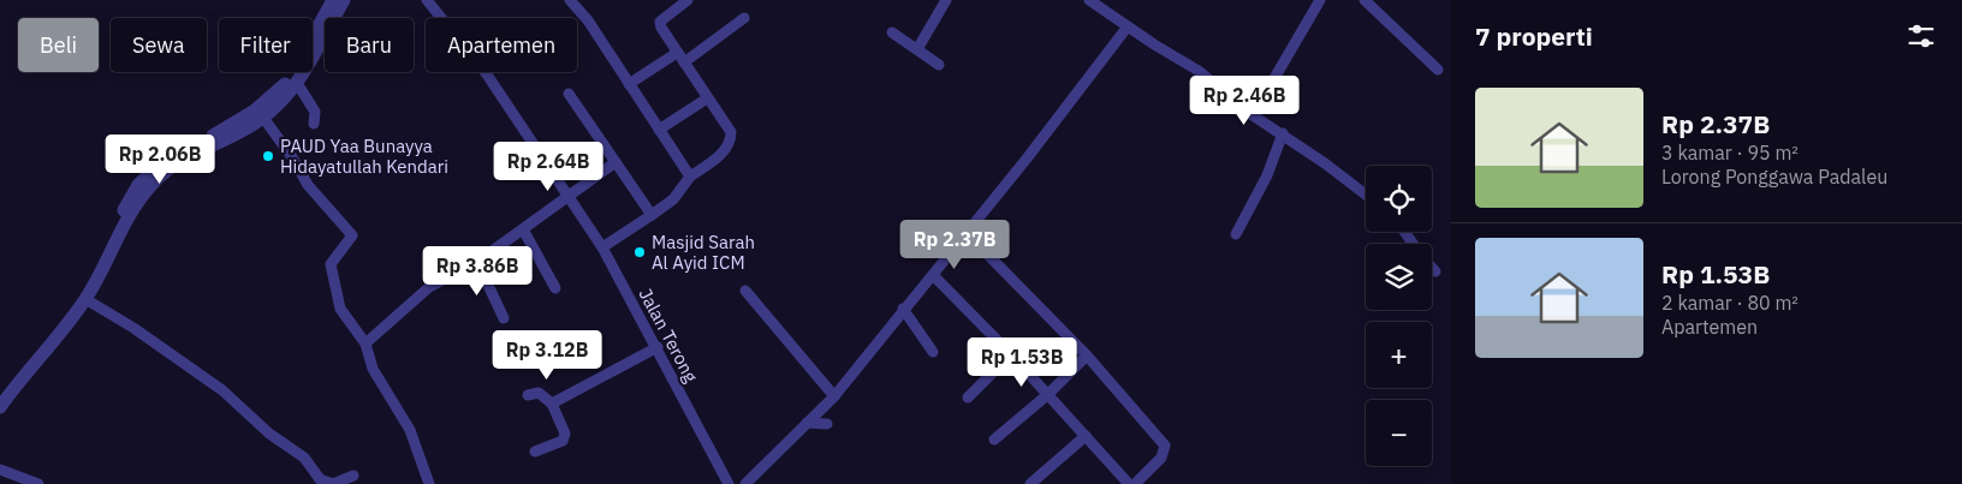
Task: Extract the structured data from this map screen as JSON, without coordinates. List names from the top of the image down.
{
  "streets": {
    "street": ["Jalan Terong"]
  },
  "places": ["PAUD Yaa Bunayya Hidayatullah Kendari", "Masjid Sarah Al Ayid ICM"],
  "page": {
    "heading": "7 properti",
    "chip": [
      "Beli",
      "Sewa",
      "Filter",
      "Baru",
      "Apartemen"
    ],
    "list": [
      {
        "name": "Rp 2.37B",
        "note": "3 kamar · 95 m² · Lorong Ponggawa Padaleu"
      },
      {
        "name": "Rp 1.53B",
        "note": "2 kamar · 80 m² · Apartemen"
      }
    ],
    "price": [
      "Rp 2.46B",
      "Rp 2.06B",
      "Rp 2.64B",
      "Rp 2.37B",
      "Rp 3.86B",
      "Rp 3.12B",
      "Rp 1.53B"
    ],
    "map_buttons": ["+", "−"]
  }
}
